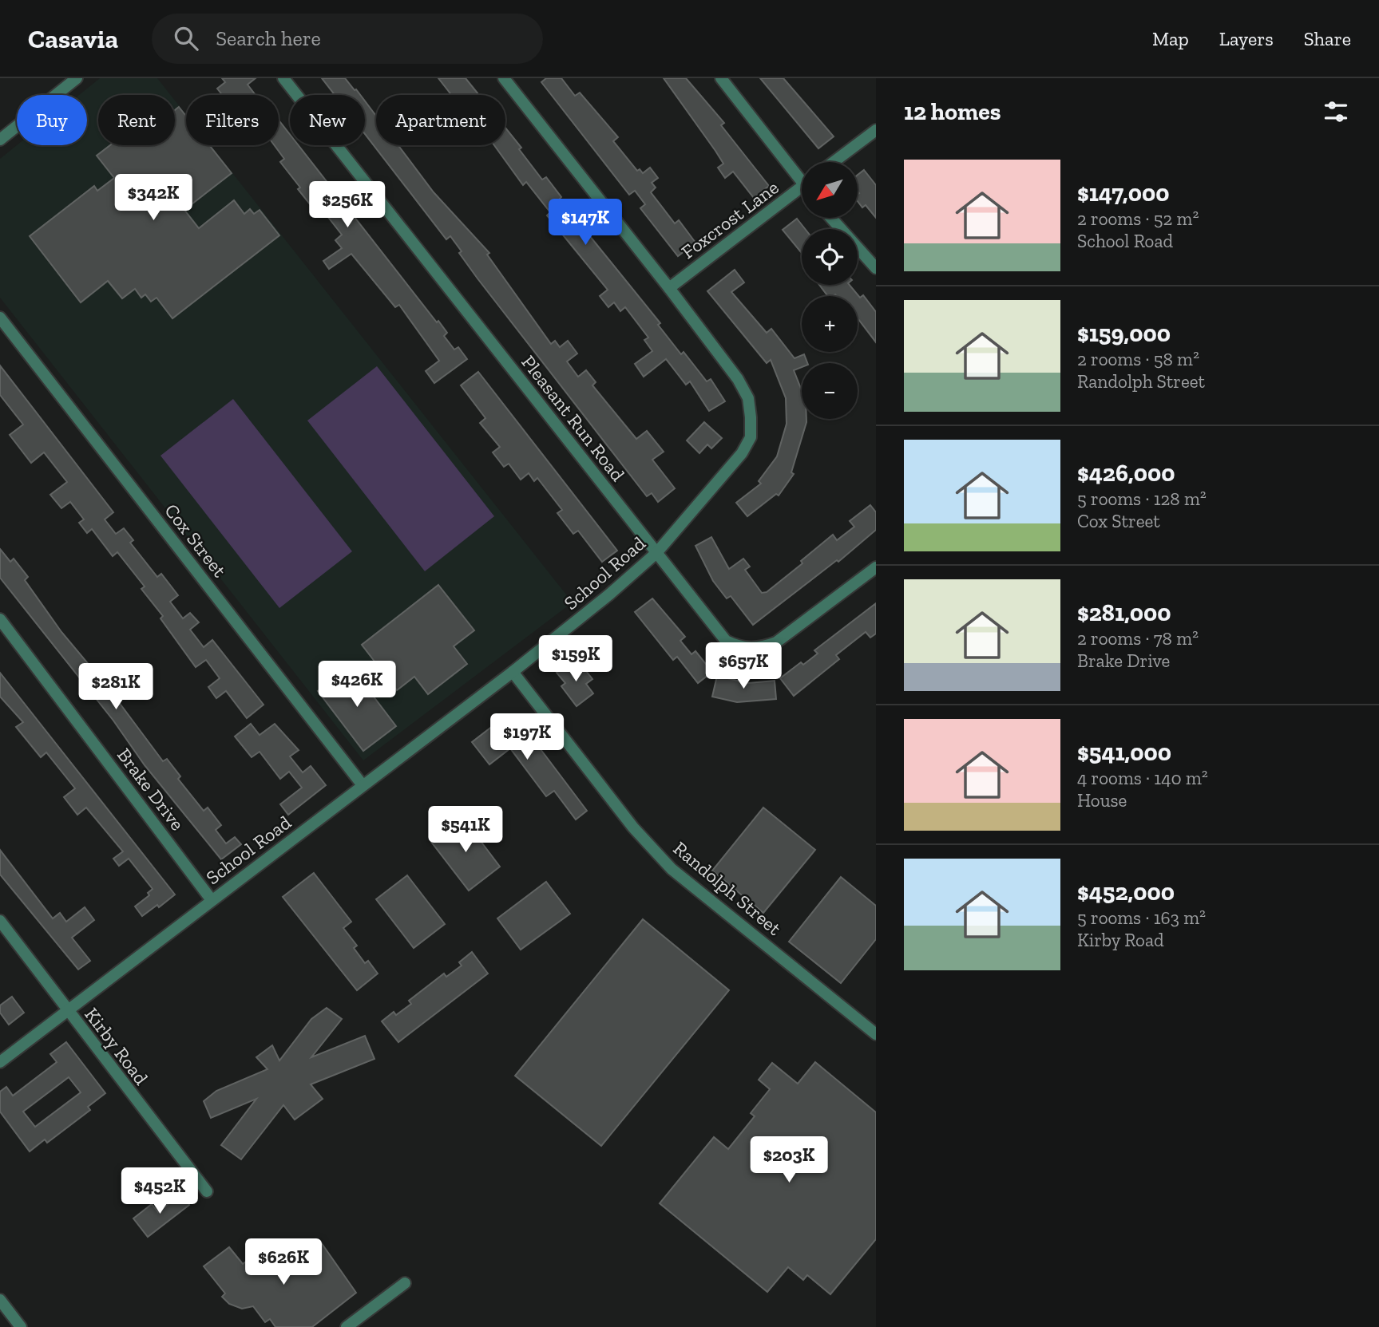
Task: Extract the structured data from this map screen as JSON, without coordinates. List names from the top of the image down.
{
  "streets": {
    "street": [
      "Foxcrost Lane",
      "Pleasant Run Road",
      "Cox Street",
      "School Road",
      "Brake Drive",
      "Randolph Street",
      "Kirby Road"
    ]
  },
  "crossings": [
    ["Foxcrost Lane", "School Road"],
    ["Pleasant Run Road", "School Road"],
    ["Cox Street", "School Road"],
    ["School Road", "Brake Drive"],
    ["School Road", "Randolph Street"],
    ["School Road", "Kirby Road"]
  ],
  "north": "bottom left",
  "page": {
    "header": "Casavia",
    "search": "Search here",
    "nav": ["Map", "Layers", "Share"],
    "heading": "12 homes",
    "chip": [
      "Buy",
      "Rent",
      "Filters",
      "New",
      "Apartment"
    ],
    "list": [
      {
        "name": "$147,000",
        "note": "2 rooms · 52 m² · School Road"
      },
      {
        "name": "$159,000",
        "note": "2 rooms · 58 m² · Randolph Street"
      },
      {
        "name": "$426,000",
        "note": "5 rooms · 128 m² · Cox Street"
      },
      {
        "name": "$281,000",
        "note": "2 rooms · 78 m² · Brake Drive"
      },
      {
        "name": "$541,000",
        "note": "4 rooms · 140 m² · House"
      },
      {
        "name": "$452,000",
        "note": "5 rooms · 163 m² · Kirby Road"
      }
    ],
    "map_buttons": ["+", "−"],
    "price": [
      "$342K",
      "$256K",
      "$147K",
      "$159K",
      "$657K",
      "$426K",
      "$281K",
      "$197K",
      "$541K",
      "$203K",
      "$452K",
      "$626K"
    ]
  }
}
